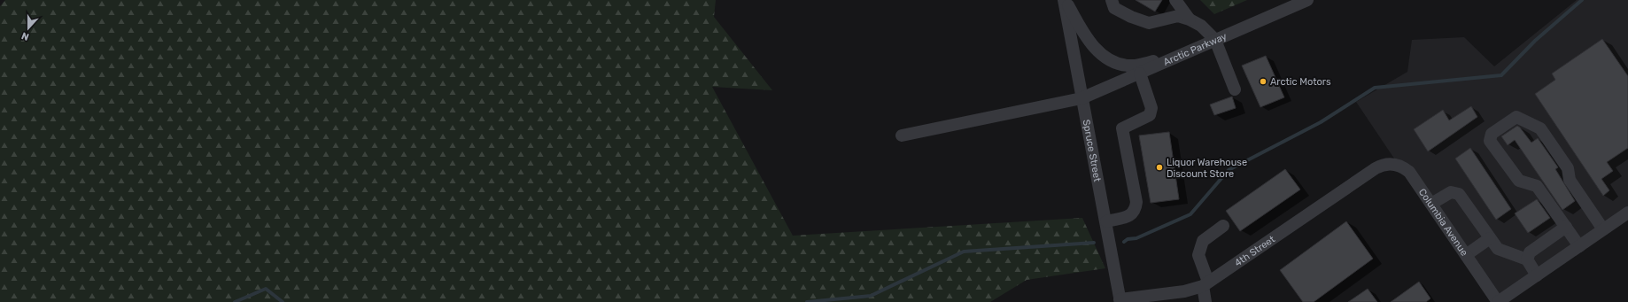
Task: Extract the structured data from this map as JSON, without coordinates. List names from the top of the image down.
{
  "streets": {
    "street": [
      "Arctic Parkway",
      "Spruce Street",
      "Columbia Avenue",
      "4th Street"
    ]
  },
  "crossings": [
    ["Arctic Parkway", "Spruce Street"],
    ["Spruce Street", "4th Street"],
    ["Columbia Avenue", "4th Street"]
  ],
  "places": ["Arctic Motors", "Liquor Warehouse Discount Store"],
  "north": "bottom"
}
